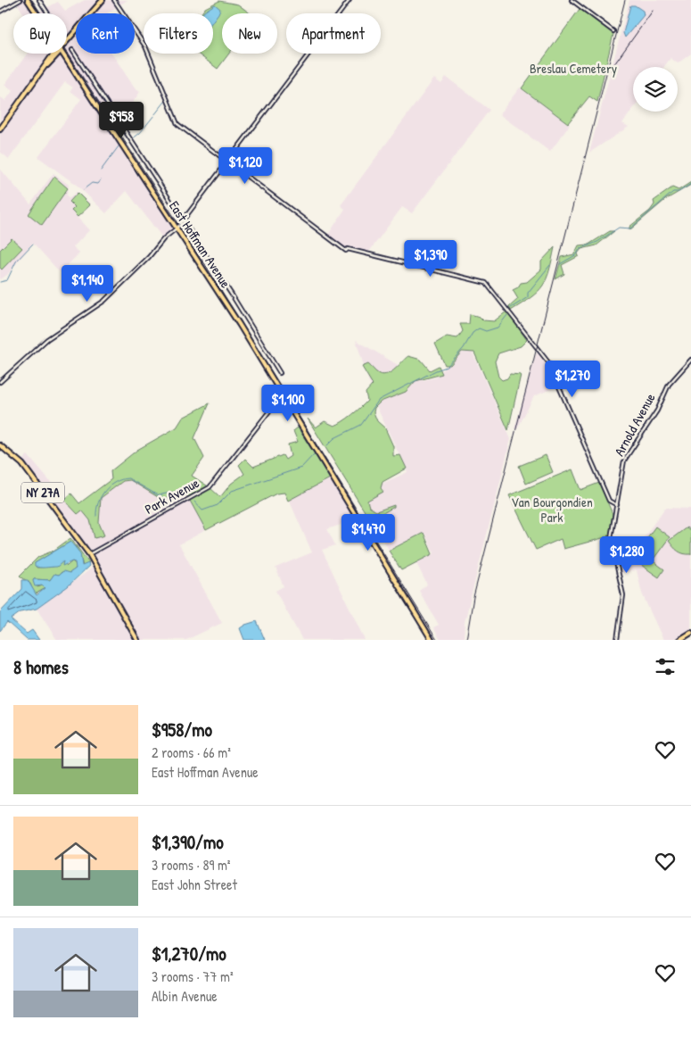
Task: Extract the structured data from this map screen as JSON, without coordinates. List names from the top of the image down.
{
  "streets": {
    "main road": ["East Hoffman Avenue", "NY 27A"],
    "street": ["Arnold Avenue", "Park Avenue"]
  },
  "crossings": [
    ["East Hoffman Avenue", "Park Avenue"],
    ["NY 27A", "Park Avenue"]
  ],
  "parks": ["Breslau Cemetery", "Van Bourgondien Park"],
  "page": {
    "chip": [
      "Buy",
      "Rent",
      "Filters",
      "New",
      "Apartment"
    ],
    "price": [
      "$958",
      "$1,120",
      "$1,390",
      "$1,140",
      "$1,270",
      "$1,100",
      "$1,470",
      "$1,280"
    ],
    "heading": "8 homes",
    "list": [
      {
        "name": "$958/mo",
        "note": "2 rooms · 66 m² · East Hoffman Avenue"
      },
      {
        "name": "$1,390/mo",
        "note": "3 rooms · 89 m² · East John Street"
      },
      {
        "name": "$1,270/mo",
        "note": "3 rooms · 77 m² · Albin Avenue"
      }
    ]
  }
}
